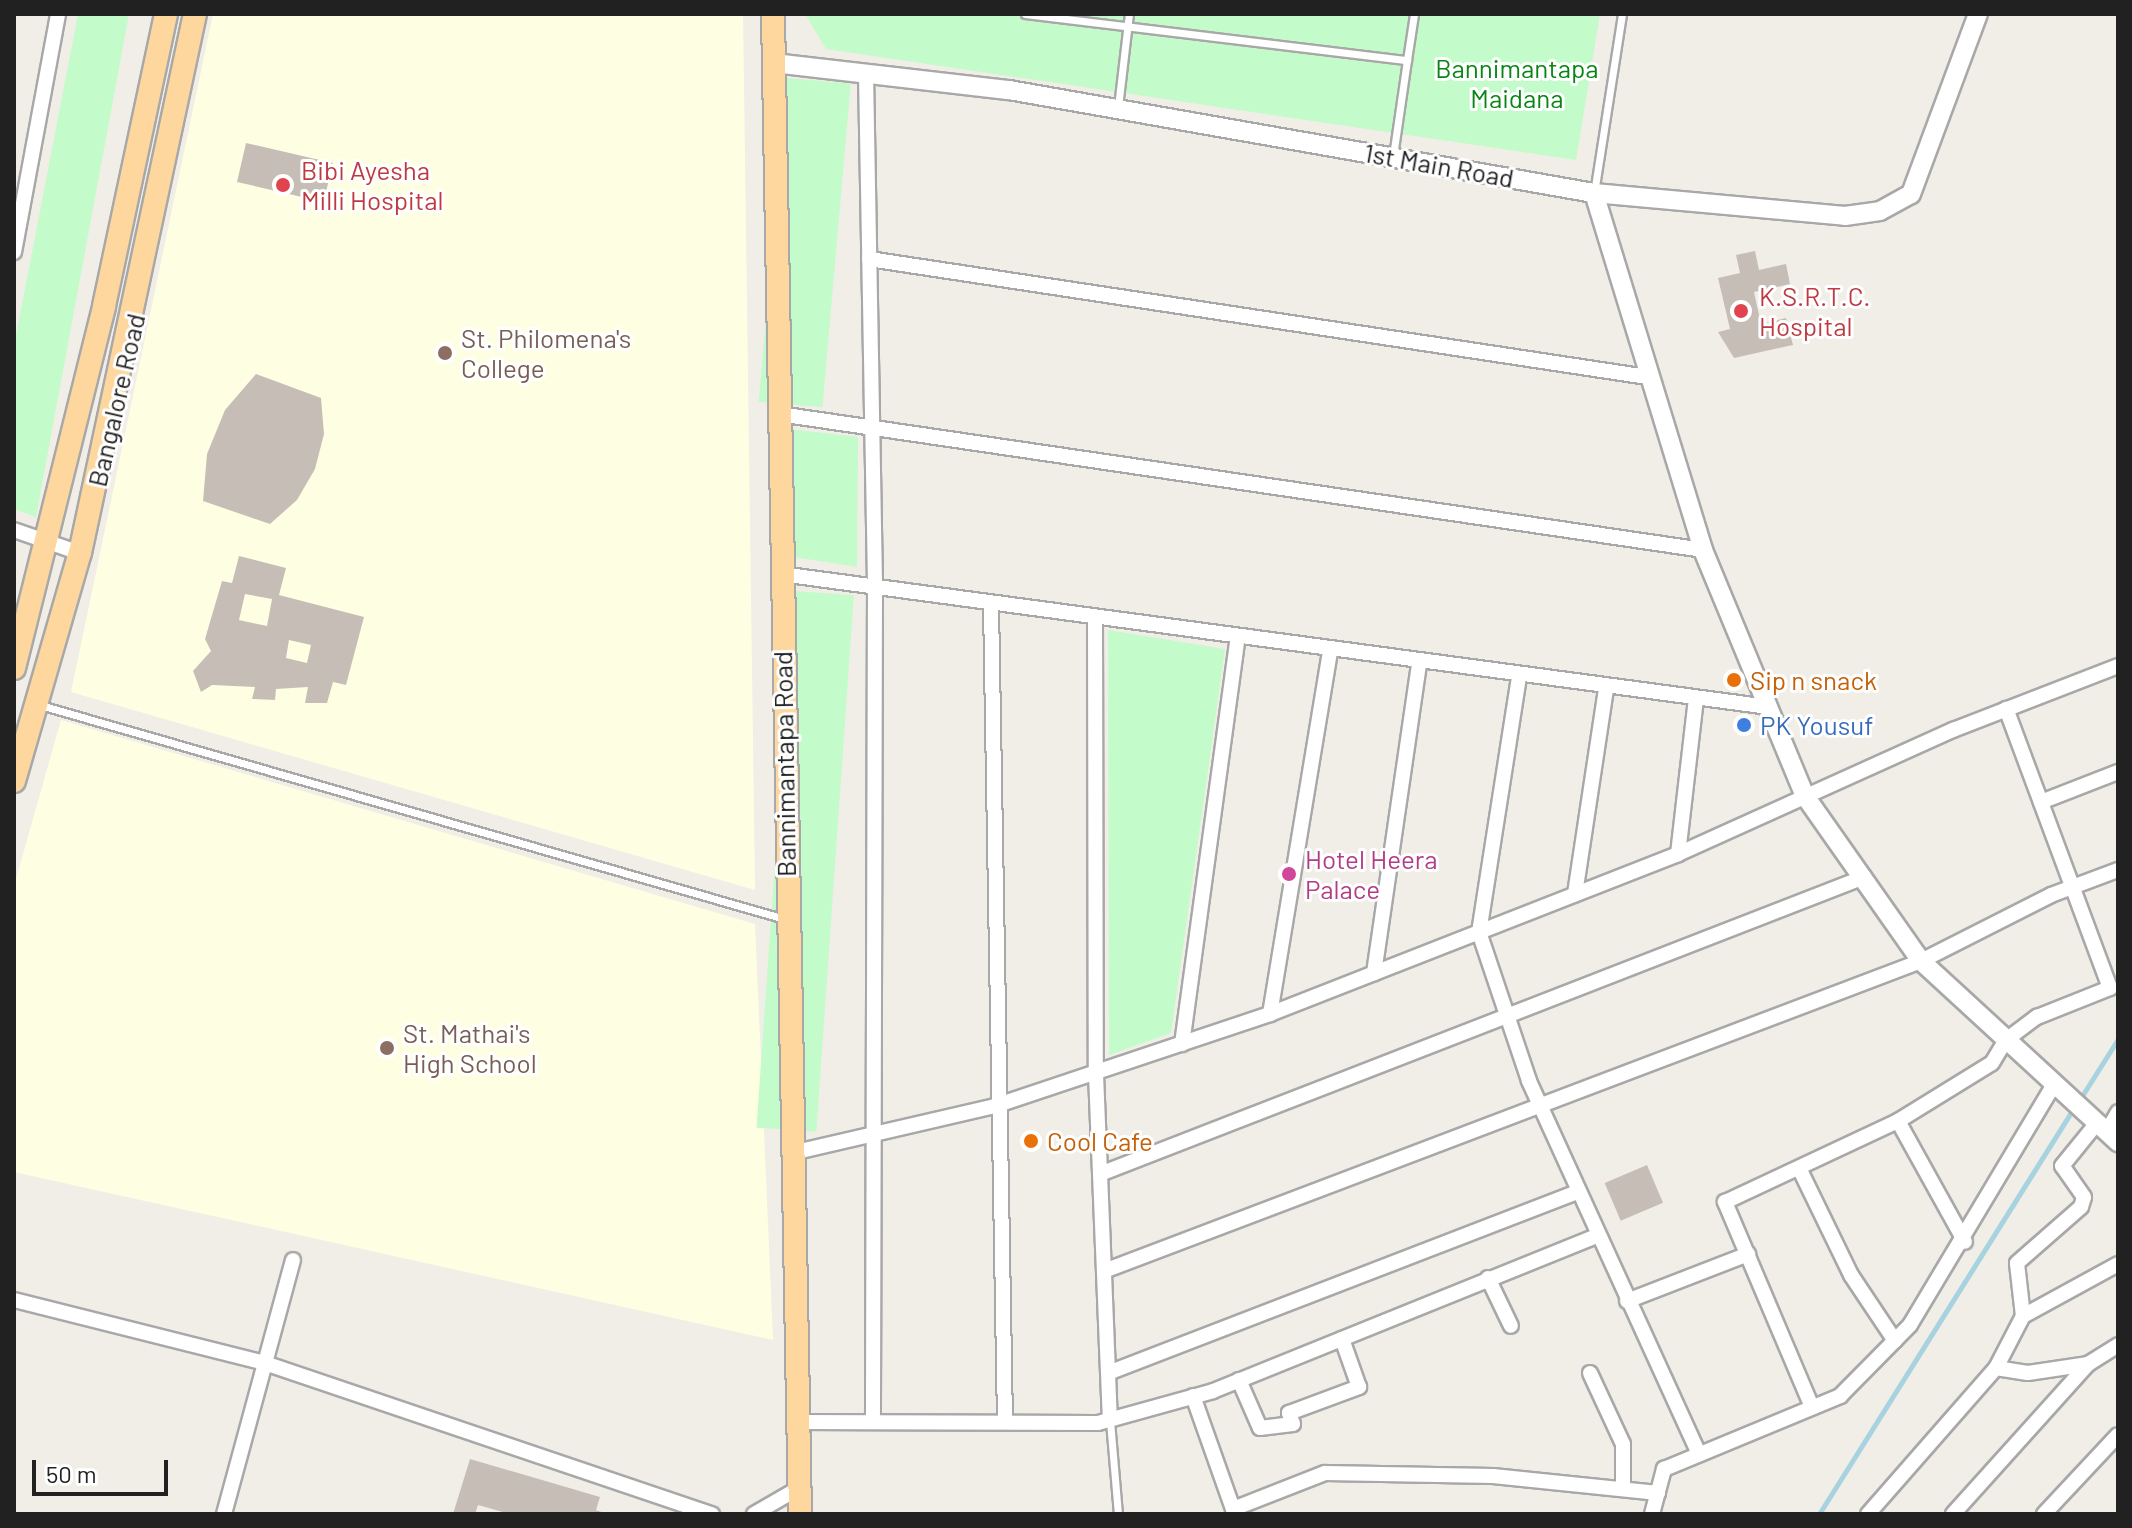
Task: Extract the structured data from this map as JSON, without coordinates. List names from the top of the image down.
{
  "streets": {
    "main road": ["Bangalore Road", "Bannimantapa Road"],
    "street": ["1st Main Road"]
  },
  "crossings": [
    ["1st Main Road", "Bannimantapa Road"]
  ],
  "parks": ["Bannimantapa Maidana"],
  "places": [
    "Bibi Ayesha Milli Hospital",
    "K.S.R.T.C. Hospital",
    "St. Philomena's College",
    "Sip n snack",
    "PK Yousuf",
    "Hotel Heera Palace",
    "St. Mathai's High School",
    "Cool Cafe"
  ],
  "scale_bar": "50 m"
}
